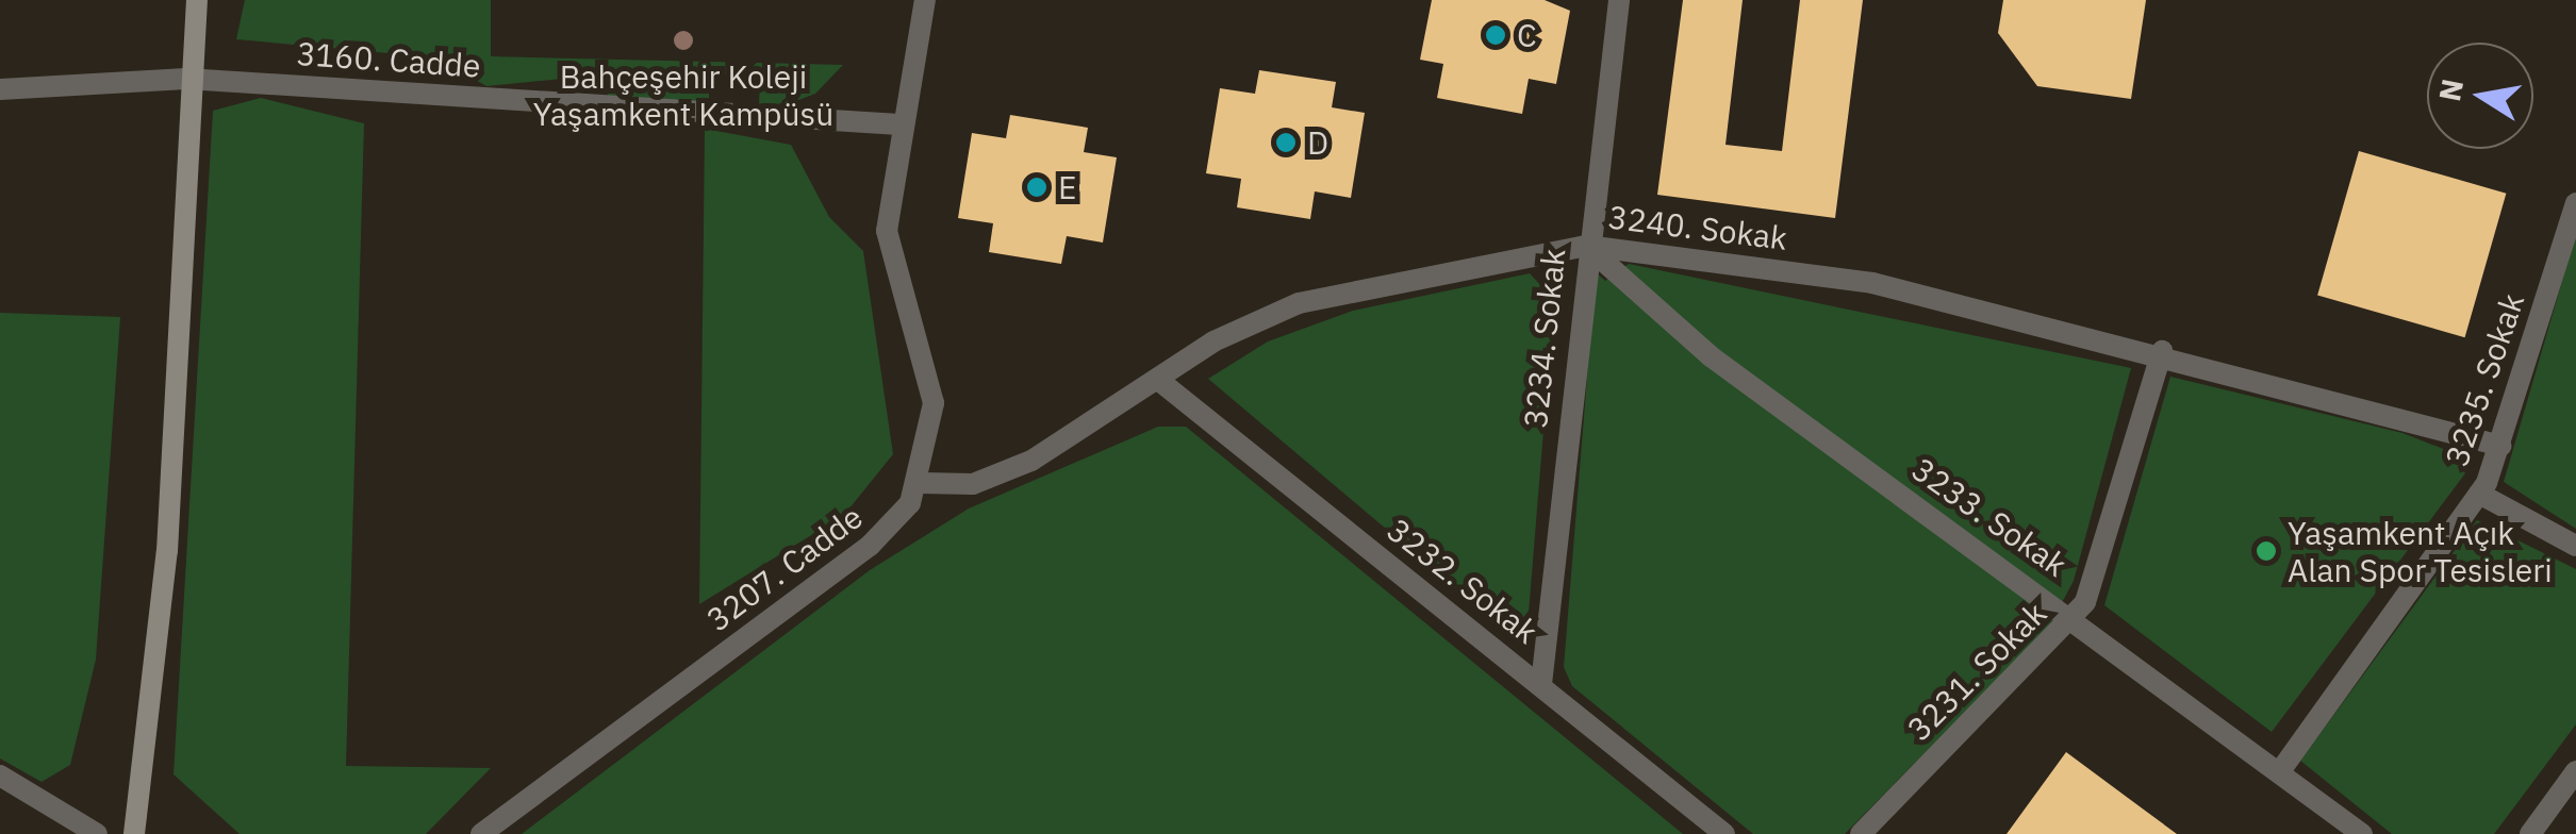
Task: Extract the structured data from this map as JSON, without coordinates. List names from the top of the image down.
{
  "streets": {
    "street": [
      "3160. Cadde",
      "3240. Sokak",
      "3234. Sokak",
      "3235. Sokak",
      "3233. Sokak",
      "3207. Cadde",
      "3232. Sokak",
      "3231. Sokak"
    ]
  },
  "crossings": [
    ["3160. Cadde", "3207. Cadde"],
    ["3240. Sokak", "3234. Sokak"],
    ["3240. Sokak", "3235. Sokak"],
    ["3240. Sokak", "3233. Sokak"],
    ["3240. Sokak", "3207. Cadde"],
    ["3240. Sokak", "3232. Sokak"],
    ["3240. Sokak", "3231. Sokak"],
    ["3234. Sokak", "3233. Sokak"],
    ["3234. Sokak", "3232. Sokak"],
    ["3235. Sokak", "3233. Sokak"],
    ["3233. Sokak", "3231. Sokak"]
  ],
  "places": [
    "C",
    "Bahçeşehir Koleji Yaşamkent Kampüsü",
    "D",
    "E",
    "Yaşamkent Açık Alan Spor Tesisleri"
  ],
  "north": "left"
}
